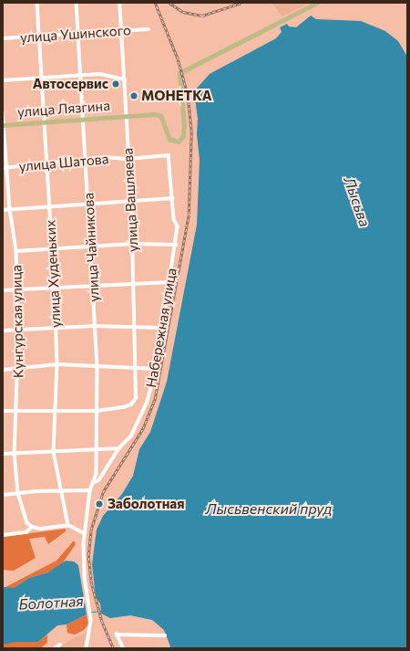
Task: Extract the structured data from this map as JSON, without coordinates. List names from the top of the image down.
{
  "streets": {
    "main road": ["улица Лязгина"],
    "street": [
      "улица Ушинского",
      "улица Шатова",
      "улица Вашляева",
      "улица Чайникова",
      "улица Худеньких",
      "Кунгурская улица",
      "Набережная улица"
    ]
  },
  "crossings": [
    ["улица Ушинского", "улица Вашляева"],
    ["улица Ушинского", "улица Чайникова"],
    ["улица Ушинского", "улица Худеньких"],
    ["улица Лязгина", "улица Вашляева"],
    ["улица Лязгина", "улица Чайникова"],
    ["улица Лязгина", "улица Худеньких"],
    ["улица Лязгина", "Кунгурская улица"],
    ["улица Шатова", "улица Вашляева"],
    ["улица Шатова", "улица Чайникова"],
    ["улица Шатова", "улица Худеньких"],
    ["улица Шатова", "Кунгурская улица"],
    ["улица Шатова", "Набережная улица"],
    ["улица Вашляева", "улица Чайникова"],
    ["улица Чайникова", "Набережная улица"]
  ],
  "water": ["Лысьва", "Лысьвенский пруд", "Болотная"],
  "places": ["Автосервис", "МОНЕТКА", "Заболотная"]
}
